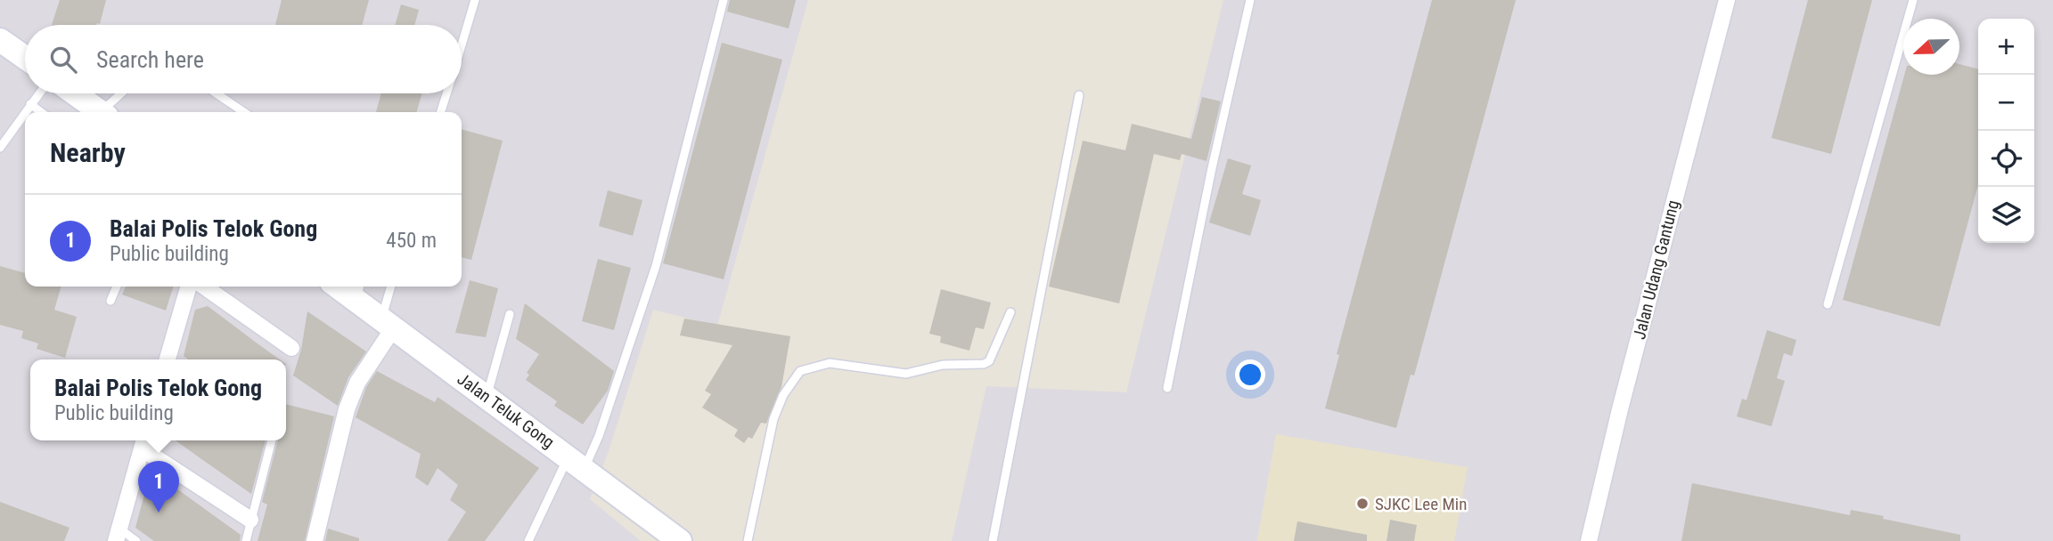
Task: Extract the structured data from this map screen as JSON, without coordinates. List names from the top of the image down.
{
  "streets": {
    "street": ["Jalan Udang Gantung", "Jalan Teluk Gong"]
  },
  "places": ["SJKC Lee Min"],
  "north": "left",
  "page": {
    "map_buttons": ["+", "−"],
    "search": "Search here",
    "heading": "Nearby",
    "list": [
      {
        "mark": "1",
        "name": "Balai Polis Telok Gong",
        "note": "Public building",
        "value": "450 m"
      }
    ],
    "popup": ["Balai Polis Telok Gong", "Public building"],
    "pins": "1"
  }
}
